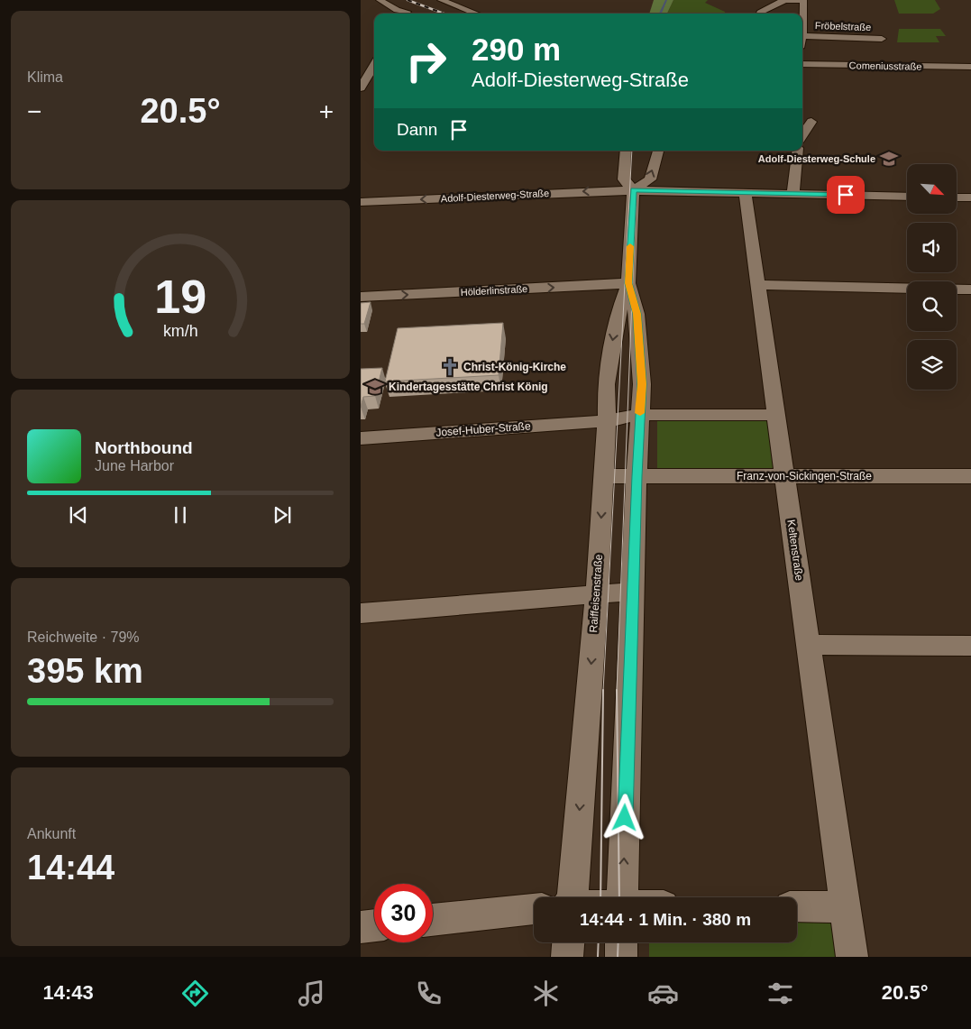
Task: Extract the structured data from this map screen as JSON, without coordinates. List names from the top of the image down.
{
  "streets": {
    "street": [
      "Fröbelstraße",
      "Comeniusstraße",
      "Adolf-Diesterweg-Straße",
      "Hölderlinstraße",
      "Josef-Huber-Straße",
      "Franz-von-Sickingen-Straße",
      "Keltenstraße",
      "Raiffeisenstraße"
    ]
  },
  "crossings": [
    ["Adolf-Diesterweg-Straße", "Keltenstraße"],
    ["Adolf-Diesterweg-Straße", "Raiffeisenstraße"],
    ["Hölderlinstraße", "Raiffeisenstraße"],
    ["Josef-Huber-Straße", "Keltenstraße"],
    ["Josef-Huber-Straße", "Raiffeisenstraße"],
    ["Franz-von-Sickingen-Straße", "Keltenstraße"],
    ["Franz-von-Sickingen-Straße", "Raiffeisenstraße"]
  ],
  "one_way": ["Adolf-Diesterweg-Straße", "Hölderlinstraße"],
  "places": {
    "school or university": ["Adolf-Diesterweg-Schule", "Kindertagesstätte Christ König"],
    "church": ["Christ-König-Kirche"]
  },
  "north": "bottom right",
  "page": {
    "tile": [
      "Klima",
      ["Reichweite · 79%", "395 km"],
      ["Ankunft", "14:44"]
    ],
    "turn": ["290 m", "Adolf-Diesterweg-Straße"],
    "heat": ["−", "20.5°", "+"],
    "then": "Dann",
    "song": ["Northbound", "June Harbor"],
    "limit": "30",
    "trip": "14:44 · 1 Min. · 380 m",
    "tabs": ["14:43", "20.5°"],
    "gauge": ["19", "km/h"]
  }
}
